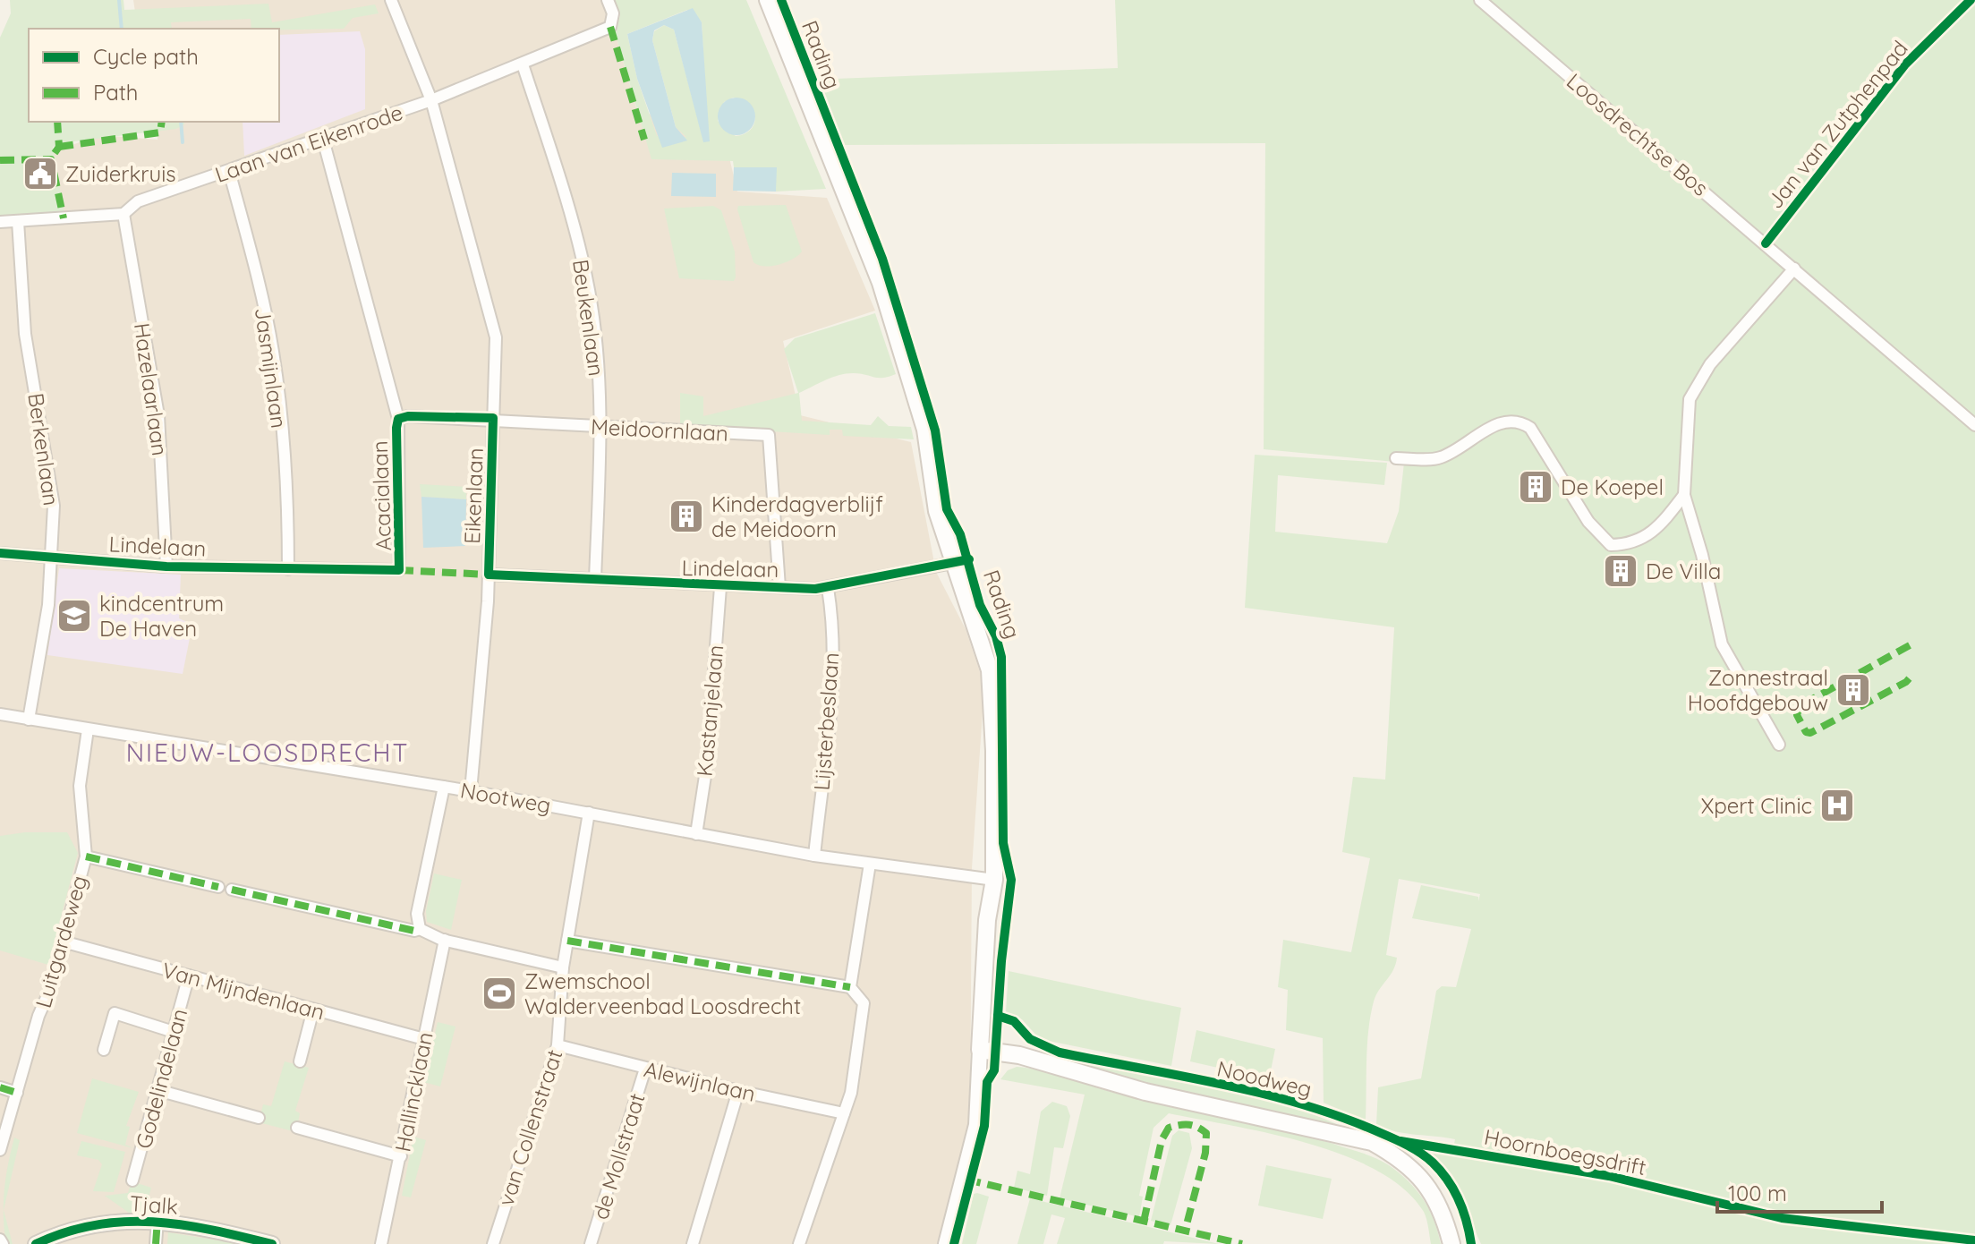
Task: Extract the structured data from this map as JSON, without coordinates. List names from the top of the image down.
{
  "streets": {
    "main road": ["Rading", "Noodweg"],
    "street": [
      "Loosdrechtse Bos",
      "Laan van Eikenrode",
      "Beukenlaan",
      "Jasmijnlaan",
      "Hazelaarlaan",
      "Meidoornlaan",
      "Berkenlaan",
      "Acacialaan",
      "Eikenlaan",
      "Lindelaan",
      "Kastanjelaan",
      "Lijsterbeslaan",
      "Nootweg",
      "Luitgardeweg",
      "Van Mijndenlaan",
      "Godelindelaan",
      "Alewijnlaan",
      "Hallincklaan",
      "van Collenstraat",
      "de Mollstraat",
      "Tjalk"
    ],
    "cycle path": ["Jan van Zutphenpad", "Hoornboegsdrift"]
  },
  "crossings": [
    ["Rading", "Lindelaan"],
    ["Rading", "Nootweg"],
    ["Rading", "Noodweg"],
    ["Laan van Eikenrode", "Beukenlaan"],
    ["Laan van Eikenrode", "Jasmijnlaan"],
    ["Laan van Eikenrode", "Hazelaarlaan"],
    ["Laan van Eikenrode", "Berkenlaan"],
    ["Laan van Eikenrode", "Acacialaan"],
    ["Laan van Eikenrode", "Eikenlaan"],
    ["Beukenlaan", "Meidoornlaan"],
    ["Beukenlaan", "Lindelaan"],
    ["Jasmijnlaan", "Lindelaan"],
    ["Hazelaarlaan", "Lindelaan"],
    ["Meidoornlaan", "Acacialaan"],
    ["Meidoornlaan", "Eikenlaan"],
    ["Meidoornlaan", "Lindelaan"],
    ["Berkenlaan", "Lindelaan"],
    ["Berkenlaan", "Nootweg"],
    ["Acacialaan", "Lindelaan"],
    ["Eikenlaan", "Lindelaan"],
    ["Eikenlaan", "Nootweg"],
    ["Lindelaan", "Kastanjelaan"],
    ["Lindelaan", "Lijsterbeslaan"],
    ["Kastanjelaan", "Nootweg"],
    ["Lijsterbeslaan", "Nootweg"],
    ["Nootweg", "Luitgardeweg"],
    ["Nootweg", "van Collenstraat"],
    ["Luitgardeweg", "Van Mijndenlaan"],
    ["Van Mijndenlaan", "Godelindelaan"],
    ["Van Mijndenlaan", "Hallincklaan"],
    ["Alewijnlaan", "van Collenstraat"],
    ["Alewijnlaan", "de Mollstraat"]
  ],
  "districts": ["NIEUW-LOOSDRECHT"],
  "places": {
    "public building": ["Zuiderkruis"],
    "building": [
      "De Koepel",
      "Kinderdagverblijf de Meidoorn",
      "De Villa",
      "Zonnestraal Hoofdgebouw"
    ],
    "school or university": ["kindcentrum De Haven"],
    "hospital": ["Xpert Clinic"],
    "sports": ["Zwemschool Walderveenbad Loosdrecht"]
  },
  "legend": ["Cycle path", "Path"],
  "scale_bar": "100 m"
}
